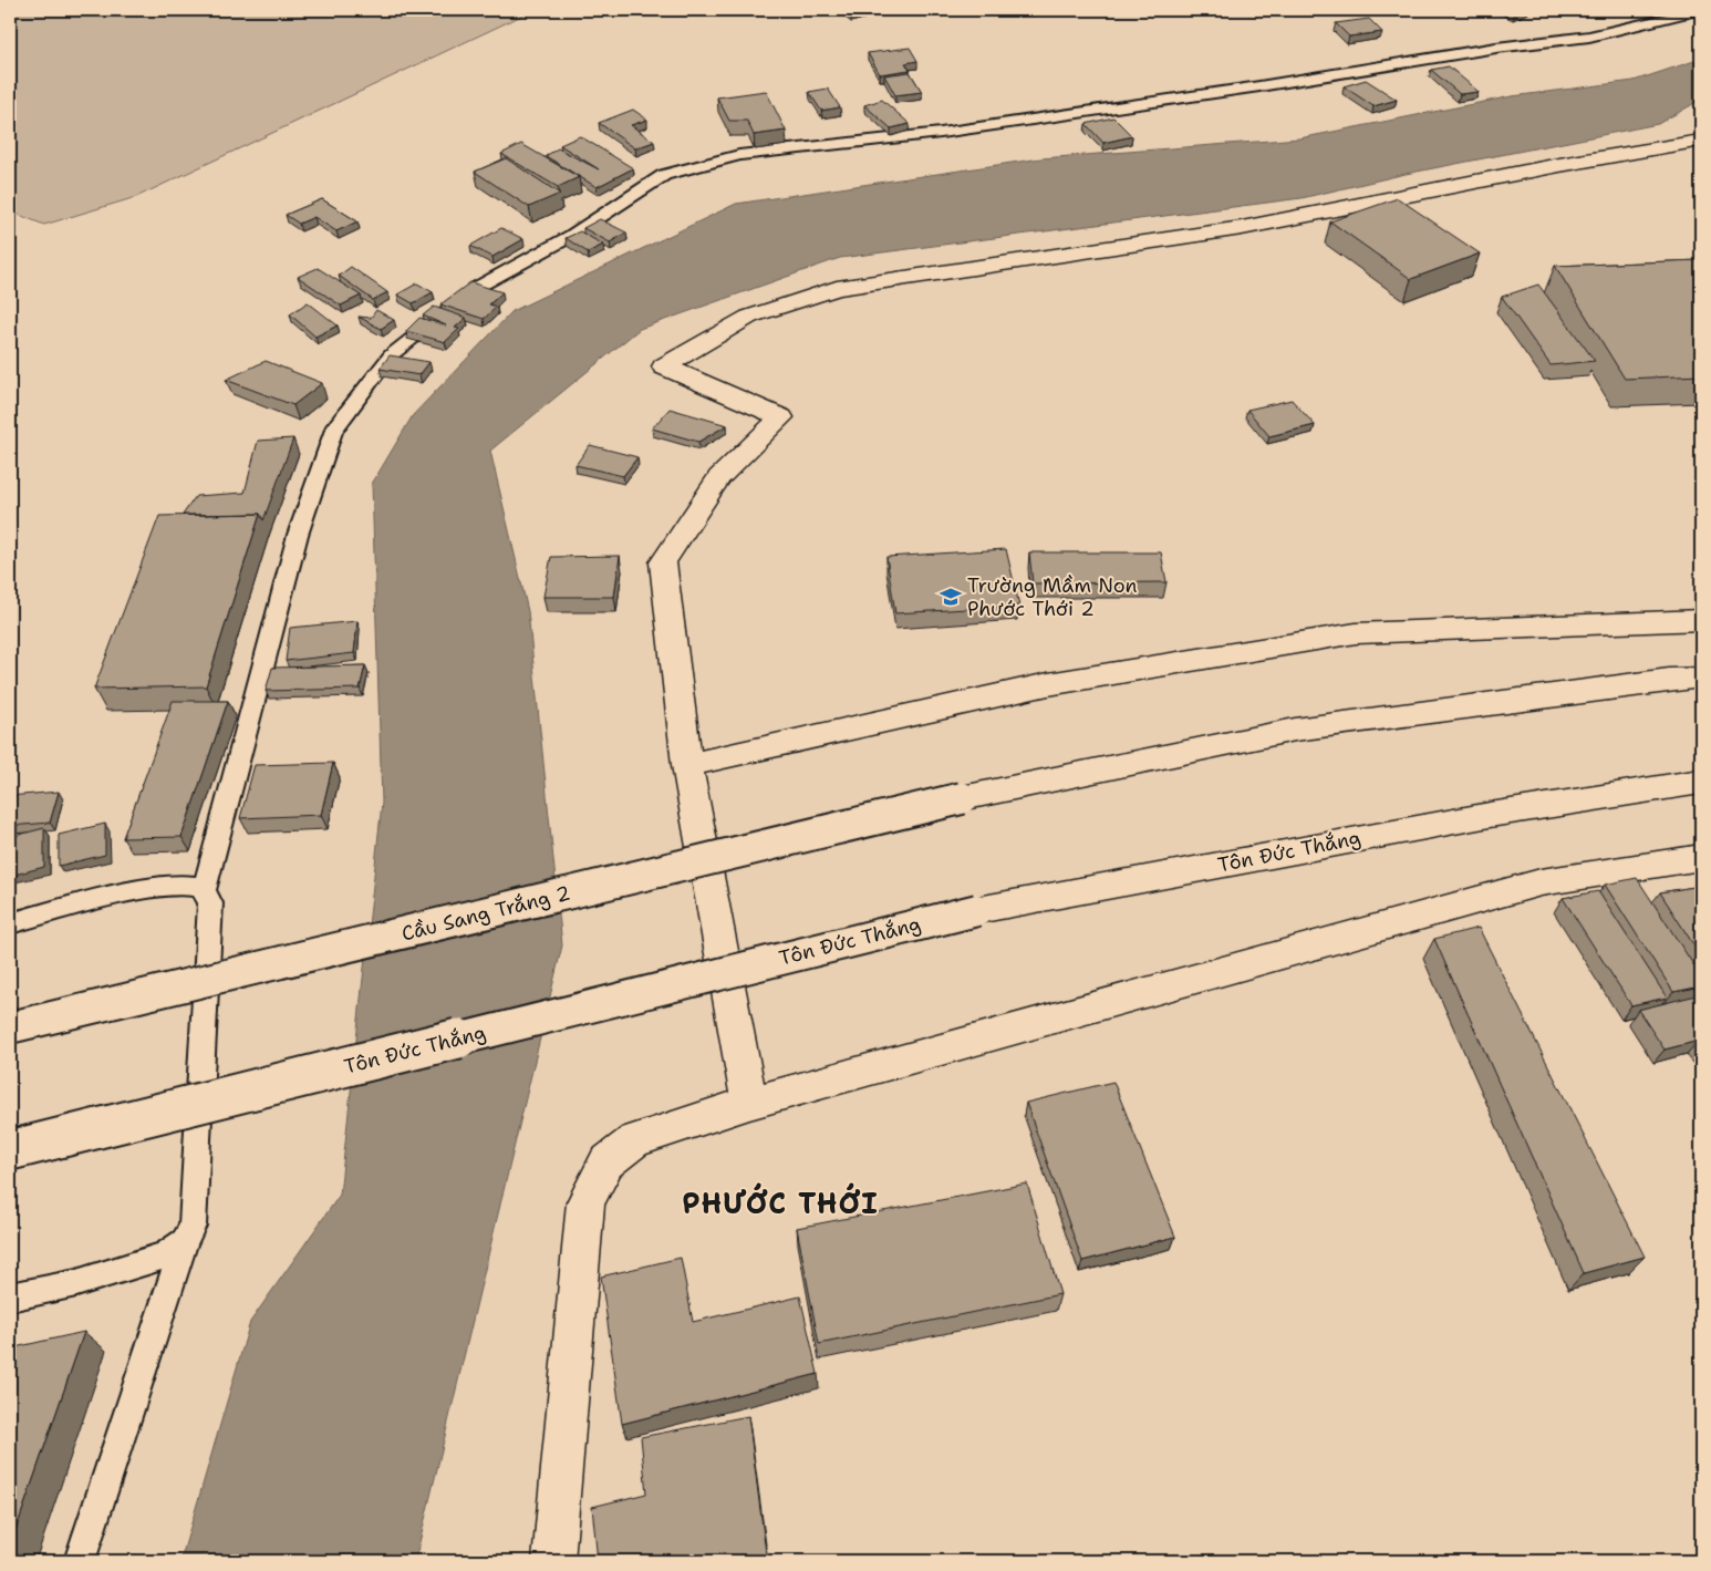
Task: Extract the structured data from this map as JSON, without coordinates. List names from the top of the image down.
{
  "streets": {
    "main road": ["Tôn Đức Thắng", "Cầu Sang Trắng 2"]
  },
  "districts": ["PHƯỚC THỚI"],
  "places": {
    "school or university": ["Trường Mầm Non Phước Thới 2"]
  }
}
